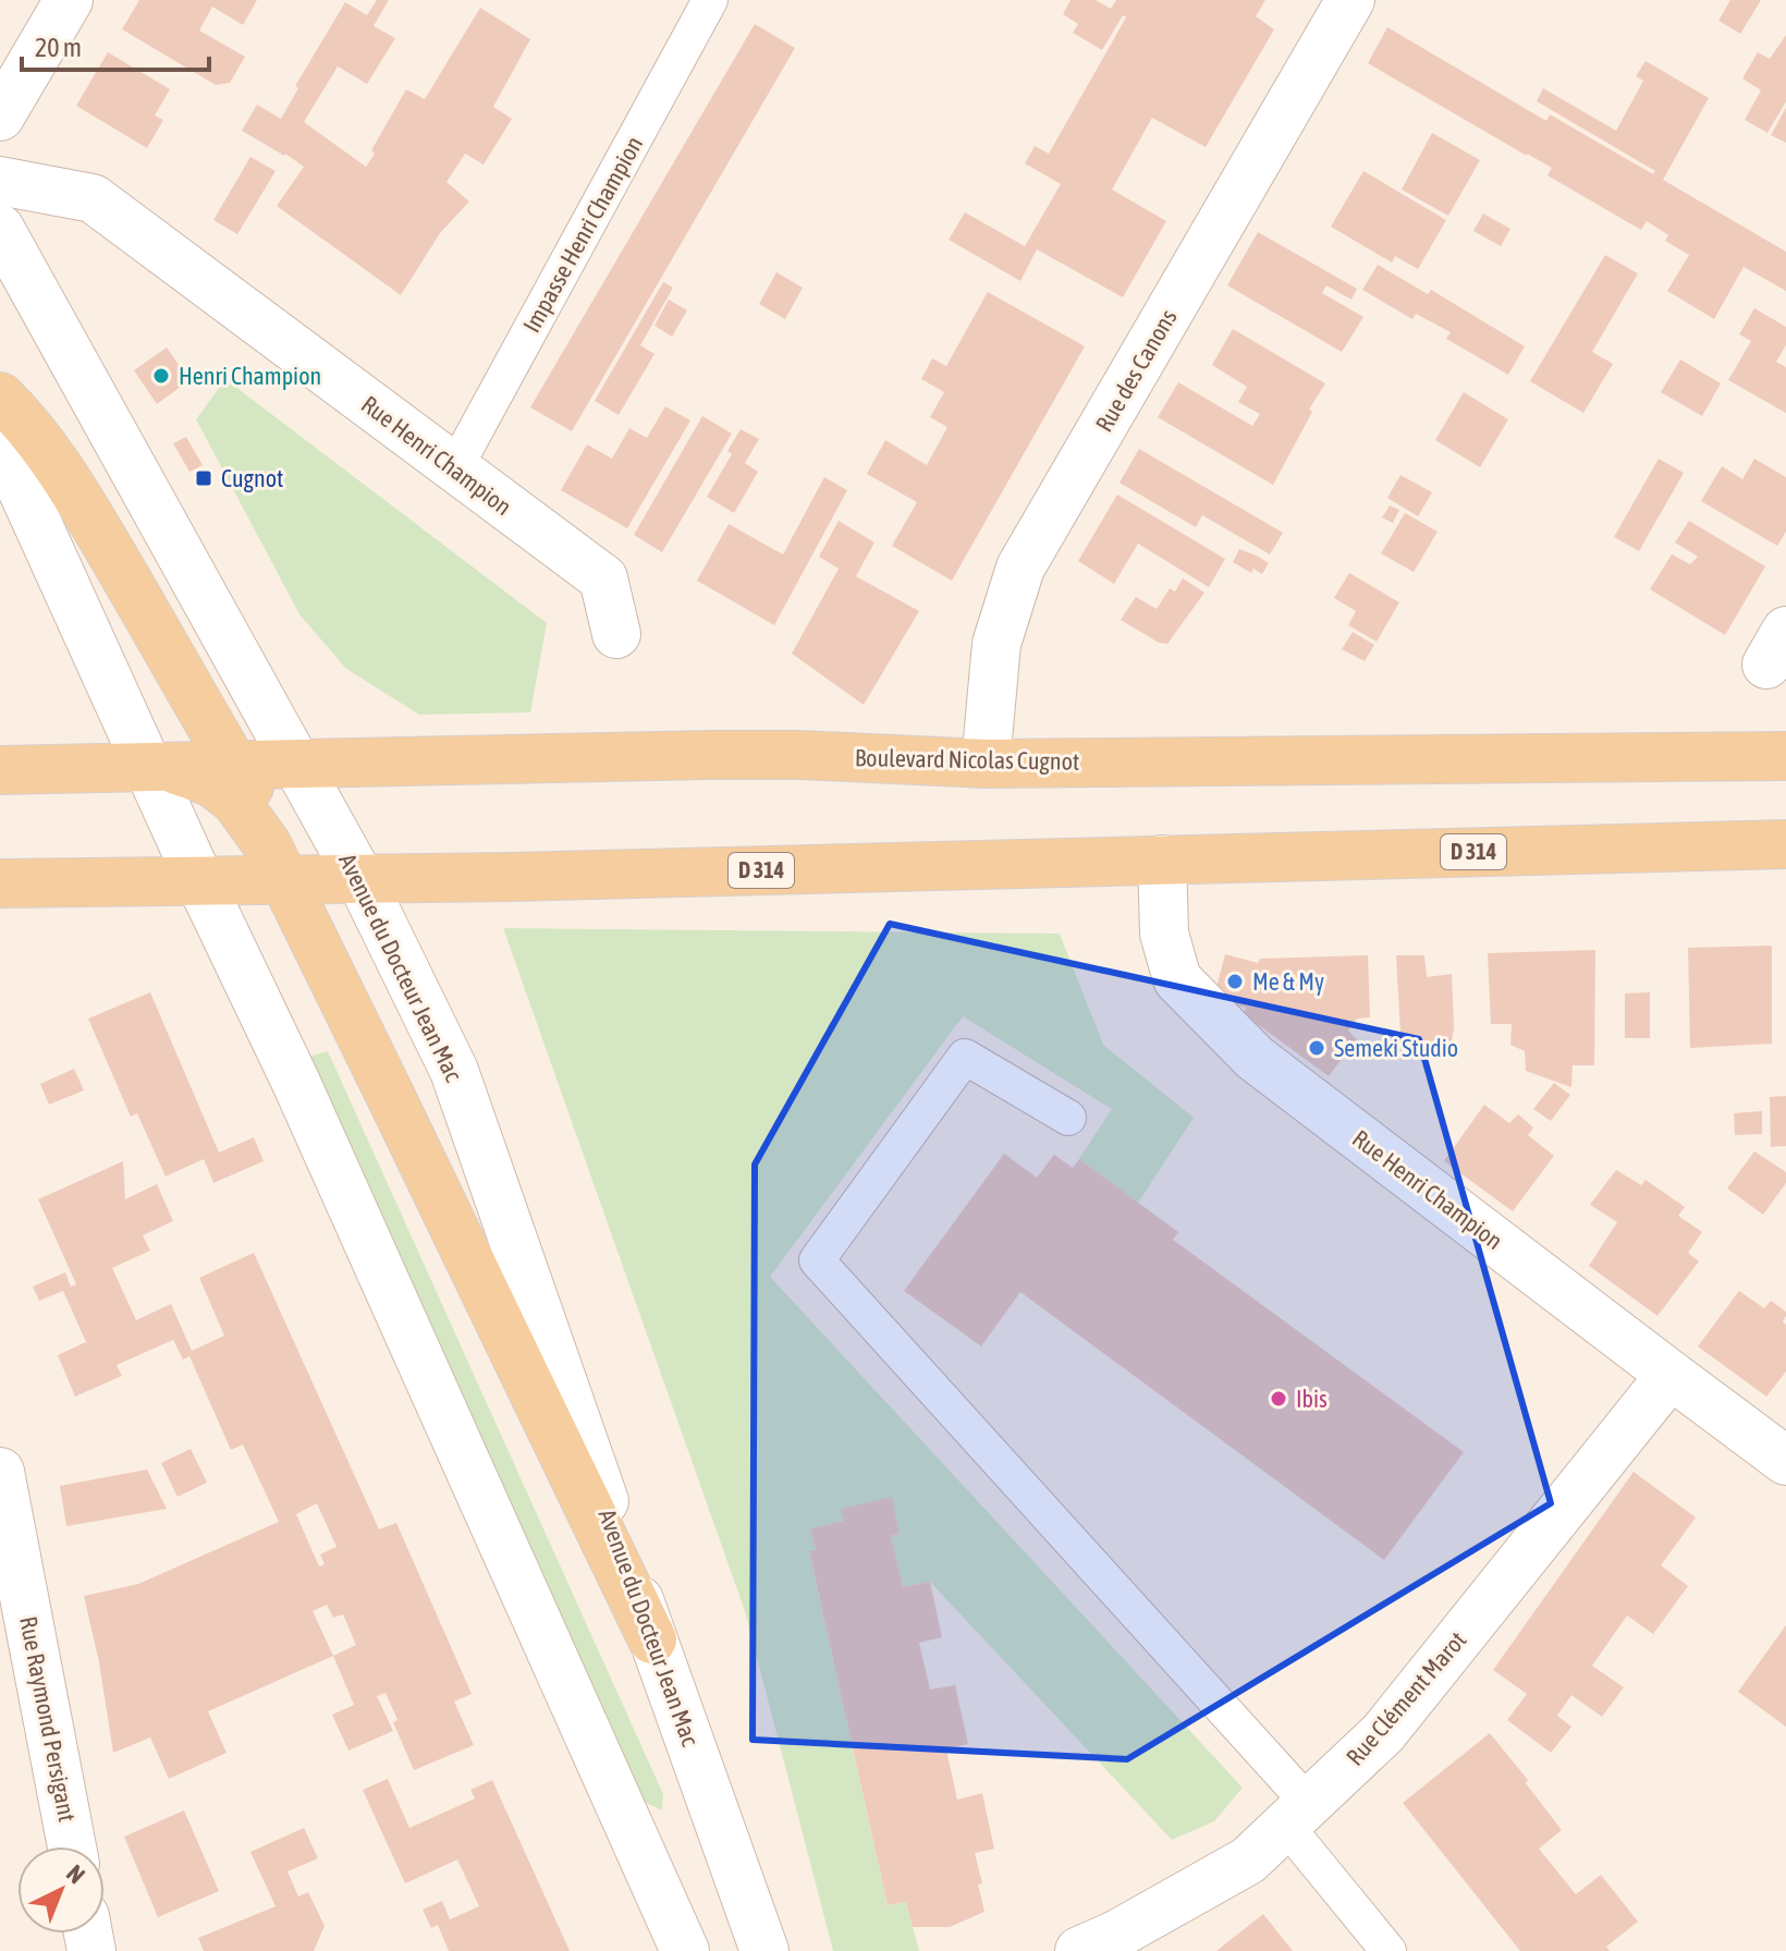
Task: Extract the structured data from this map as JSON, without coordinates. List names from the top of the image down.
{
  "streets": {
    "main road": ["Boulevard Nicolas Cugnot", "D 314"],
    "street": [
      "Rue des Canons",
      "Rue Henri Champion",
      "Avenue du Docteur Jean Mac",
      "Rue Clément Marot",
      "Rue Raymond Persigant"
    ],
    "lane": ["Impasse Henri Champion"]
  },
  "crossings": [
    ["Impasse Henri Champion", "Rue Henri Champion"],
    ["Rue des Canons", "Boulevard Nicolas Cugnot"],
    ["Rue Henri Champion", "D 314"],
    ["Rue Henri Champion", "Rue Clément Marot"],
    ["Boulevard Nicolas Cugnot", "Avenue du Docteur Jean Mac"],
    ["D 314", "Avenue du Docteur Jean Mac"]
  ],
  "places": {
    "other": [
      "Henri Champion",
      "Me & My",
      "Semeki Studio",
      "Ibis"
    ],
    "transit": ["Cugnot"]
  },
  "scale_bar": "20 m",
  "north": "top right"
}
